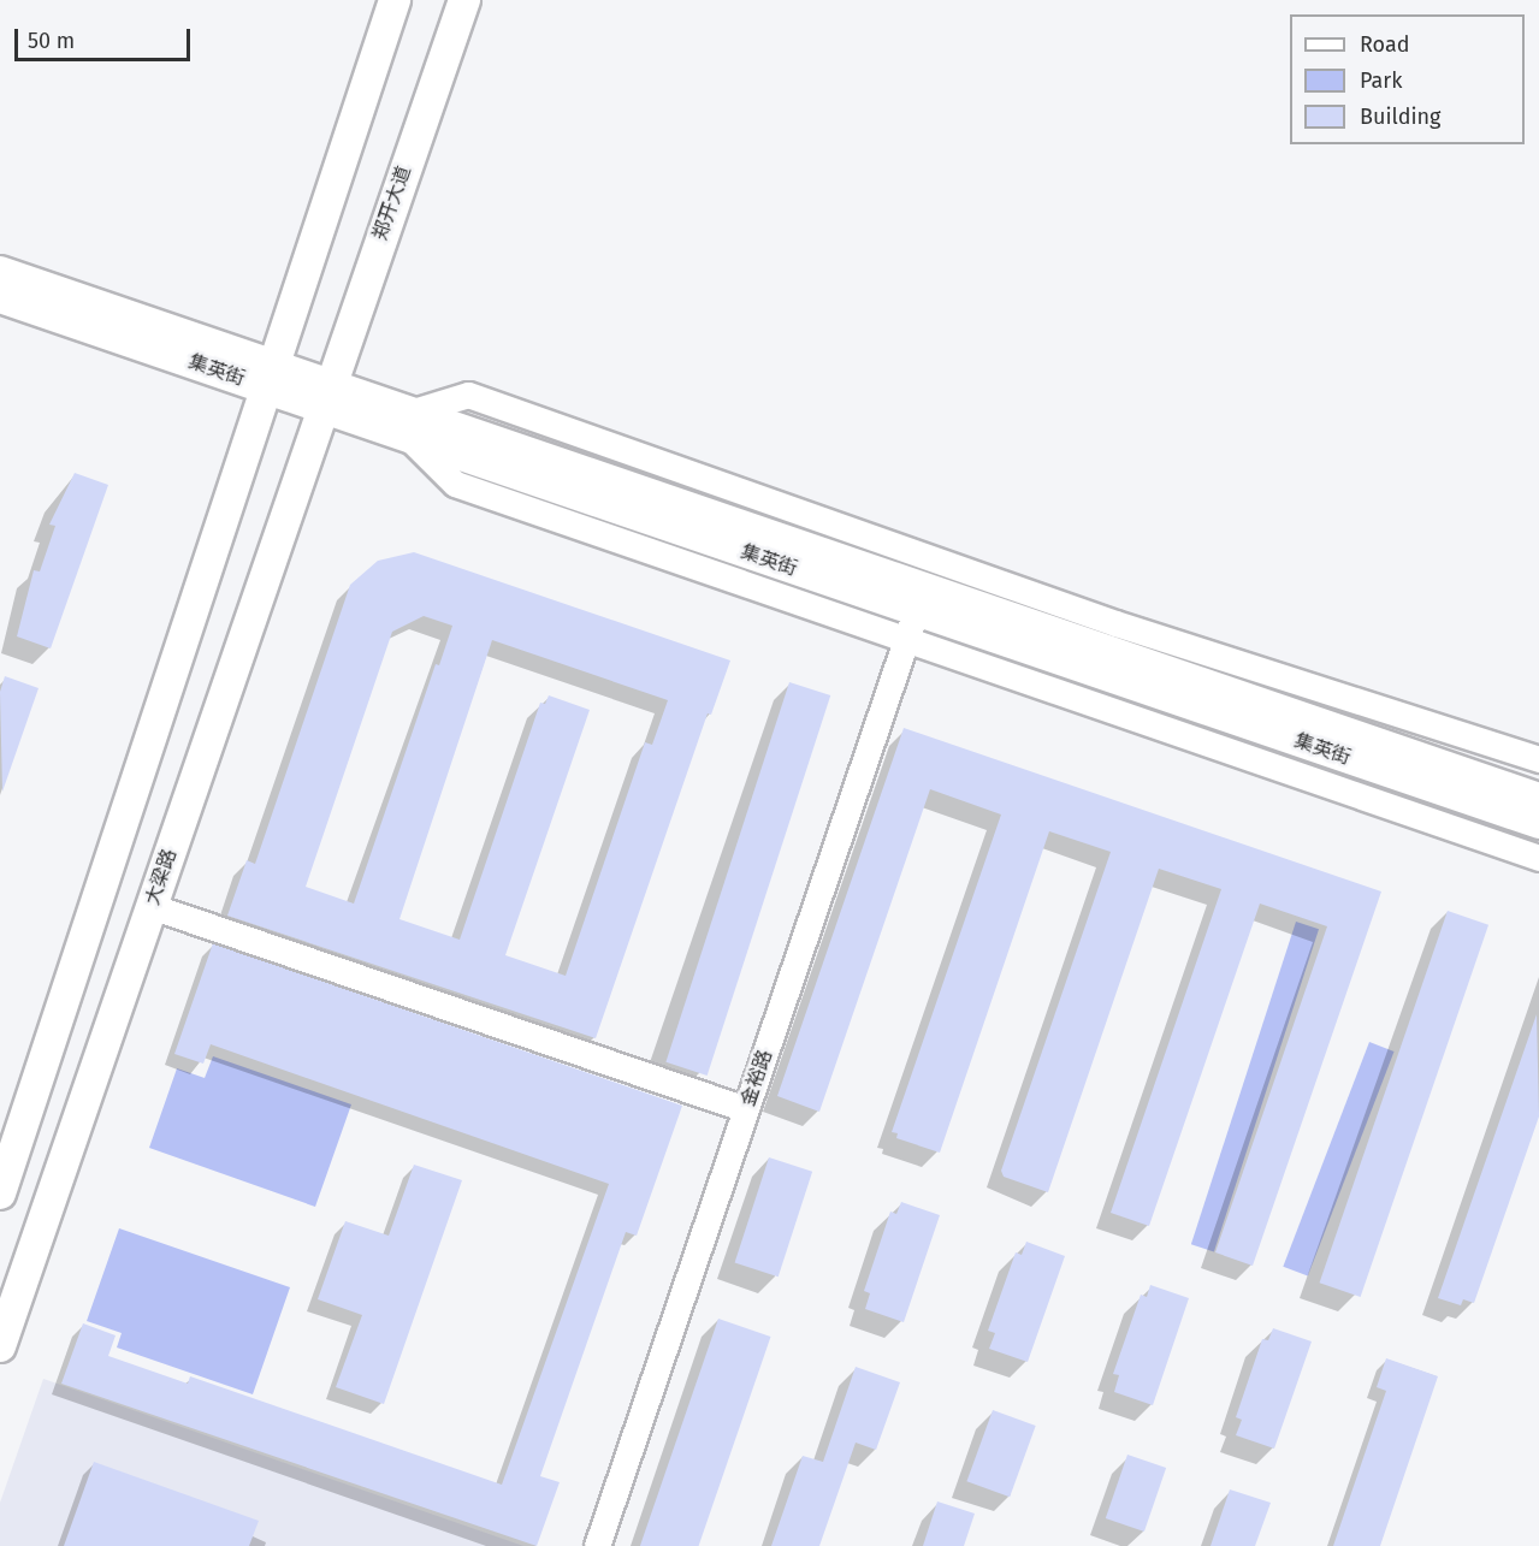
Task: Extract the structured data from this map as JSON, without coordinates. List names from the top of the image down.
{
  "streets": {
    "main road": ["郑开大道", "集英街", "大梁路"],
    "street": ["金裕路"]
  },
  "crossings": [
    ["郑开大道", "集英街"],
    ["郑开大道", "大梁路"],
    ["集英街", "大梁路"],
    ["集英街", "金裕路"]
  ],
  "legend": ["Road", "Park", "Building"],
  "scale_bar": "50 m"
}
